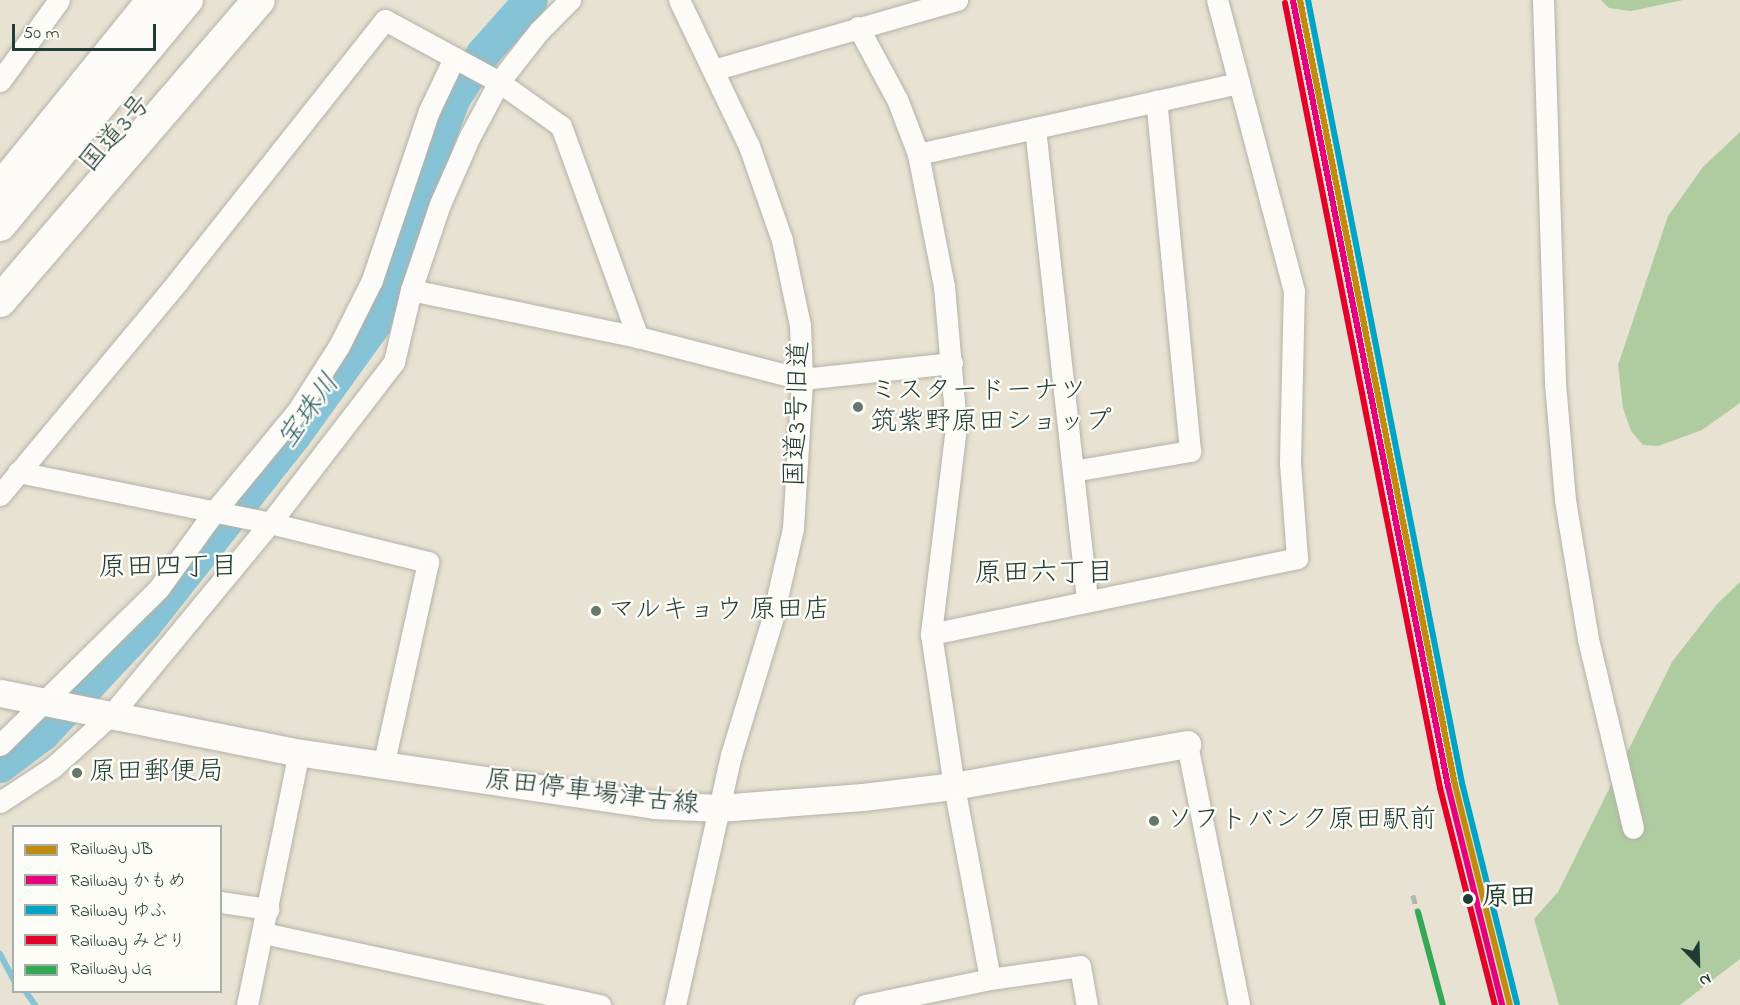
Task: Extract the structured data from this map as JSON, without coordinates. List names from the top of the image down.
{
  "streets": {
    "highway": ["国道3号"],
    "main road": ["原田停車場津古線"],
    "street": ["国道3号旧道"]
  },
  "crossings": [
    ["国道3号旧道", "原田停車場津古線"]
  ],
  "districts": ["原田四丁目", "原田六丁目"],
  "water": ["宝珠川"],
  "places": [
    "ミスタードーナツ 筑紫野原田ショップ",
    "マルキョウ 原田店",
    "原田郵便局",
    "ソフトバンク原田駅前",
    "原田"
  ],
  "lines": [
    "rail line JB",
    "rail line ゆふ",
    "rail line かもめ",
    "rail line みどり",
    "rail line JG"
  ],
  "legend": [
    "Railway JB",
    "Railway かもめ",
    "Railway ゆふ",
    "Railway みどり",
    "Railway JG"
  ],
  "scale_bar": "50 m",
  "north": "bottom right"
}
